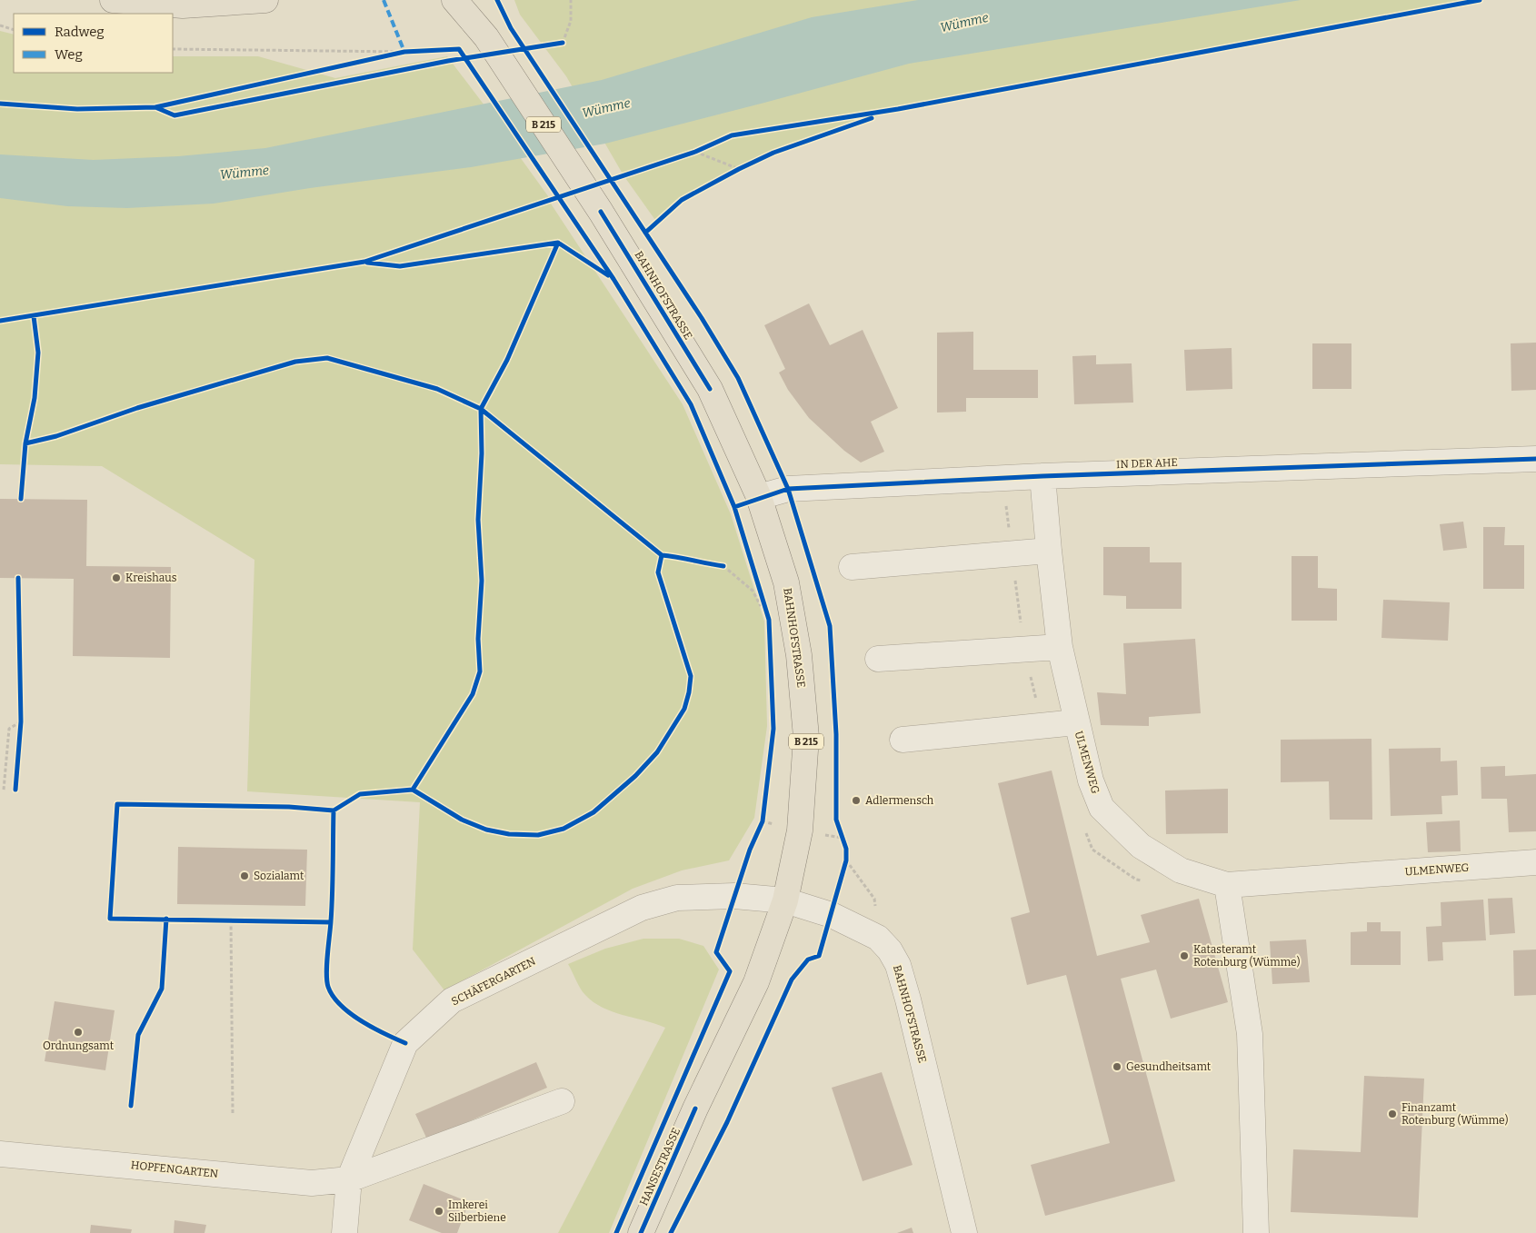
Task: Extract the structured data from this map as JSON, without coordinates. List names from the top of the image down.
{
  "streets": {
    "main road": ["B 215", "BAHNHOFSTRASSE", "HANSESTRASSE"],
    "street": [
      "IN DER AHE",
      "ULMENWEG",
      "SCHÄFERGARTEN",
      "HOPFENGARTEN"
    ]
  },
  "crossings": [
    ["B 215", "BAHNHOFSTRASSE"],
    ["BAHNHOFSTRASSE", "IN DER AHE"],
    ["BAHNHOFSTRASSE", "SCHÄFERGARTEN"],
    ["BAHNHOFSTRASSE", "HANSESTRASSE"],
    ["IN DER AHE", "ULMENWEG"],
    ["SCHÄFERGARTEN", "HANSESTRASSE"],
    ["SCHÄFERGARTEN", "HOPFENGARTEN"]
  ],
  "water": ["Wümme"],
  "places": [
    "Kreishaus",
    "Adlermensch",
    "Sozialamt",
    "Katasteramt Rotenburg (Wümme)",
    "Ordnungsamt",
    "Gesundheitsamt",
    "Finanzamt Rotenburg (Wümme)",
    "Imkerei Silberbiene"
  ],
  "legend": ["Radweg", "Weg"]
}
